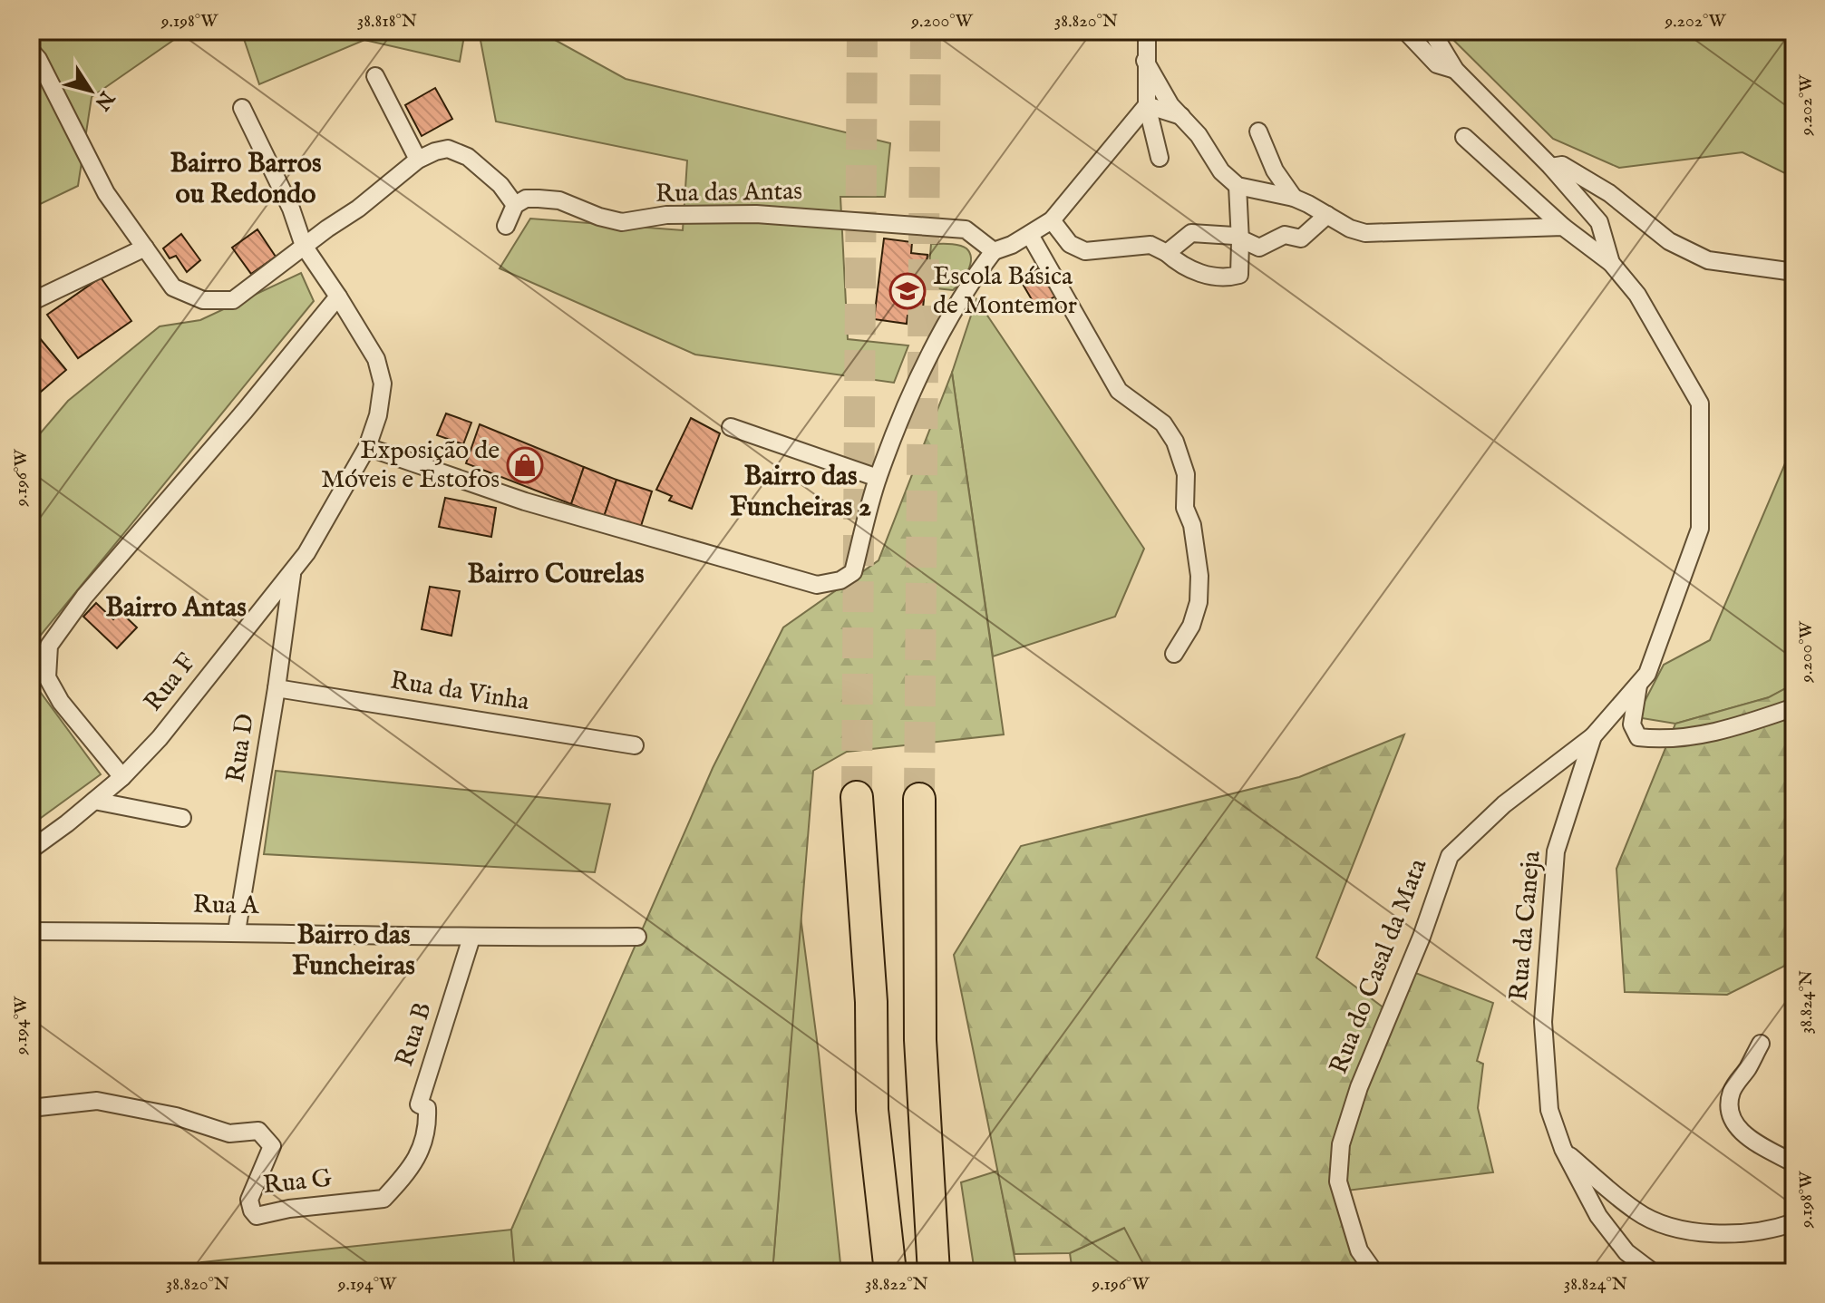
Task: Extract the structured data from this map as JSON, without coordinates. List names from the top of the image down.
{
  "streets": {
    "street": [
      "Rua das Antas",
      "Rua F",
      "Rua da Vinha",
      "Rua D",
      "Rua A",
      "Rua da Caneja",
      "Rua do Casal da Mata",
      "Rua B",
      "Rua G"
    ]
  },
  "crossings": [
    ["Rua F", "Rua D"],
    ["Rua da Vinha", "Rua D"],
    ["Rua D", "Rua A"],
    ["Rua A", "Rua B"],
    ["Rua da Caneja", "Rua do Casal da Mata"],
    ["Rua B", "Rua G"]
  ],
  "districts": [
    "Bairro Barros ou Redondo",
    "Bairro das Funcheiras 2",
    "Bairro Courelas",
    "Bairro Antas",
    "Bairro das Funcheiras"
  ],
  "places": {
    "school or university": ["Escola Básica de Montemor"],
    "shop": ["Exposição de Móveis e Estofos"]
  },
  "north": "bottom right",
  "coordinates": [
    "9.198°W",
    "38.818°N",
    "9.200°W",
    "38.820°N",
    "9.202°W",
    "9.196°W",
    "38.824°N",
    "9.194°W",
    "38.822°N"
  ]
}
